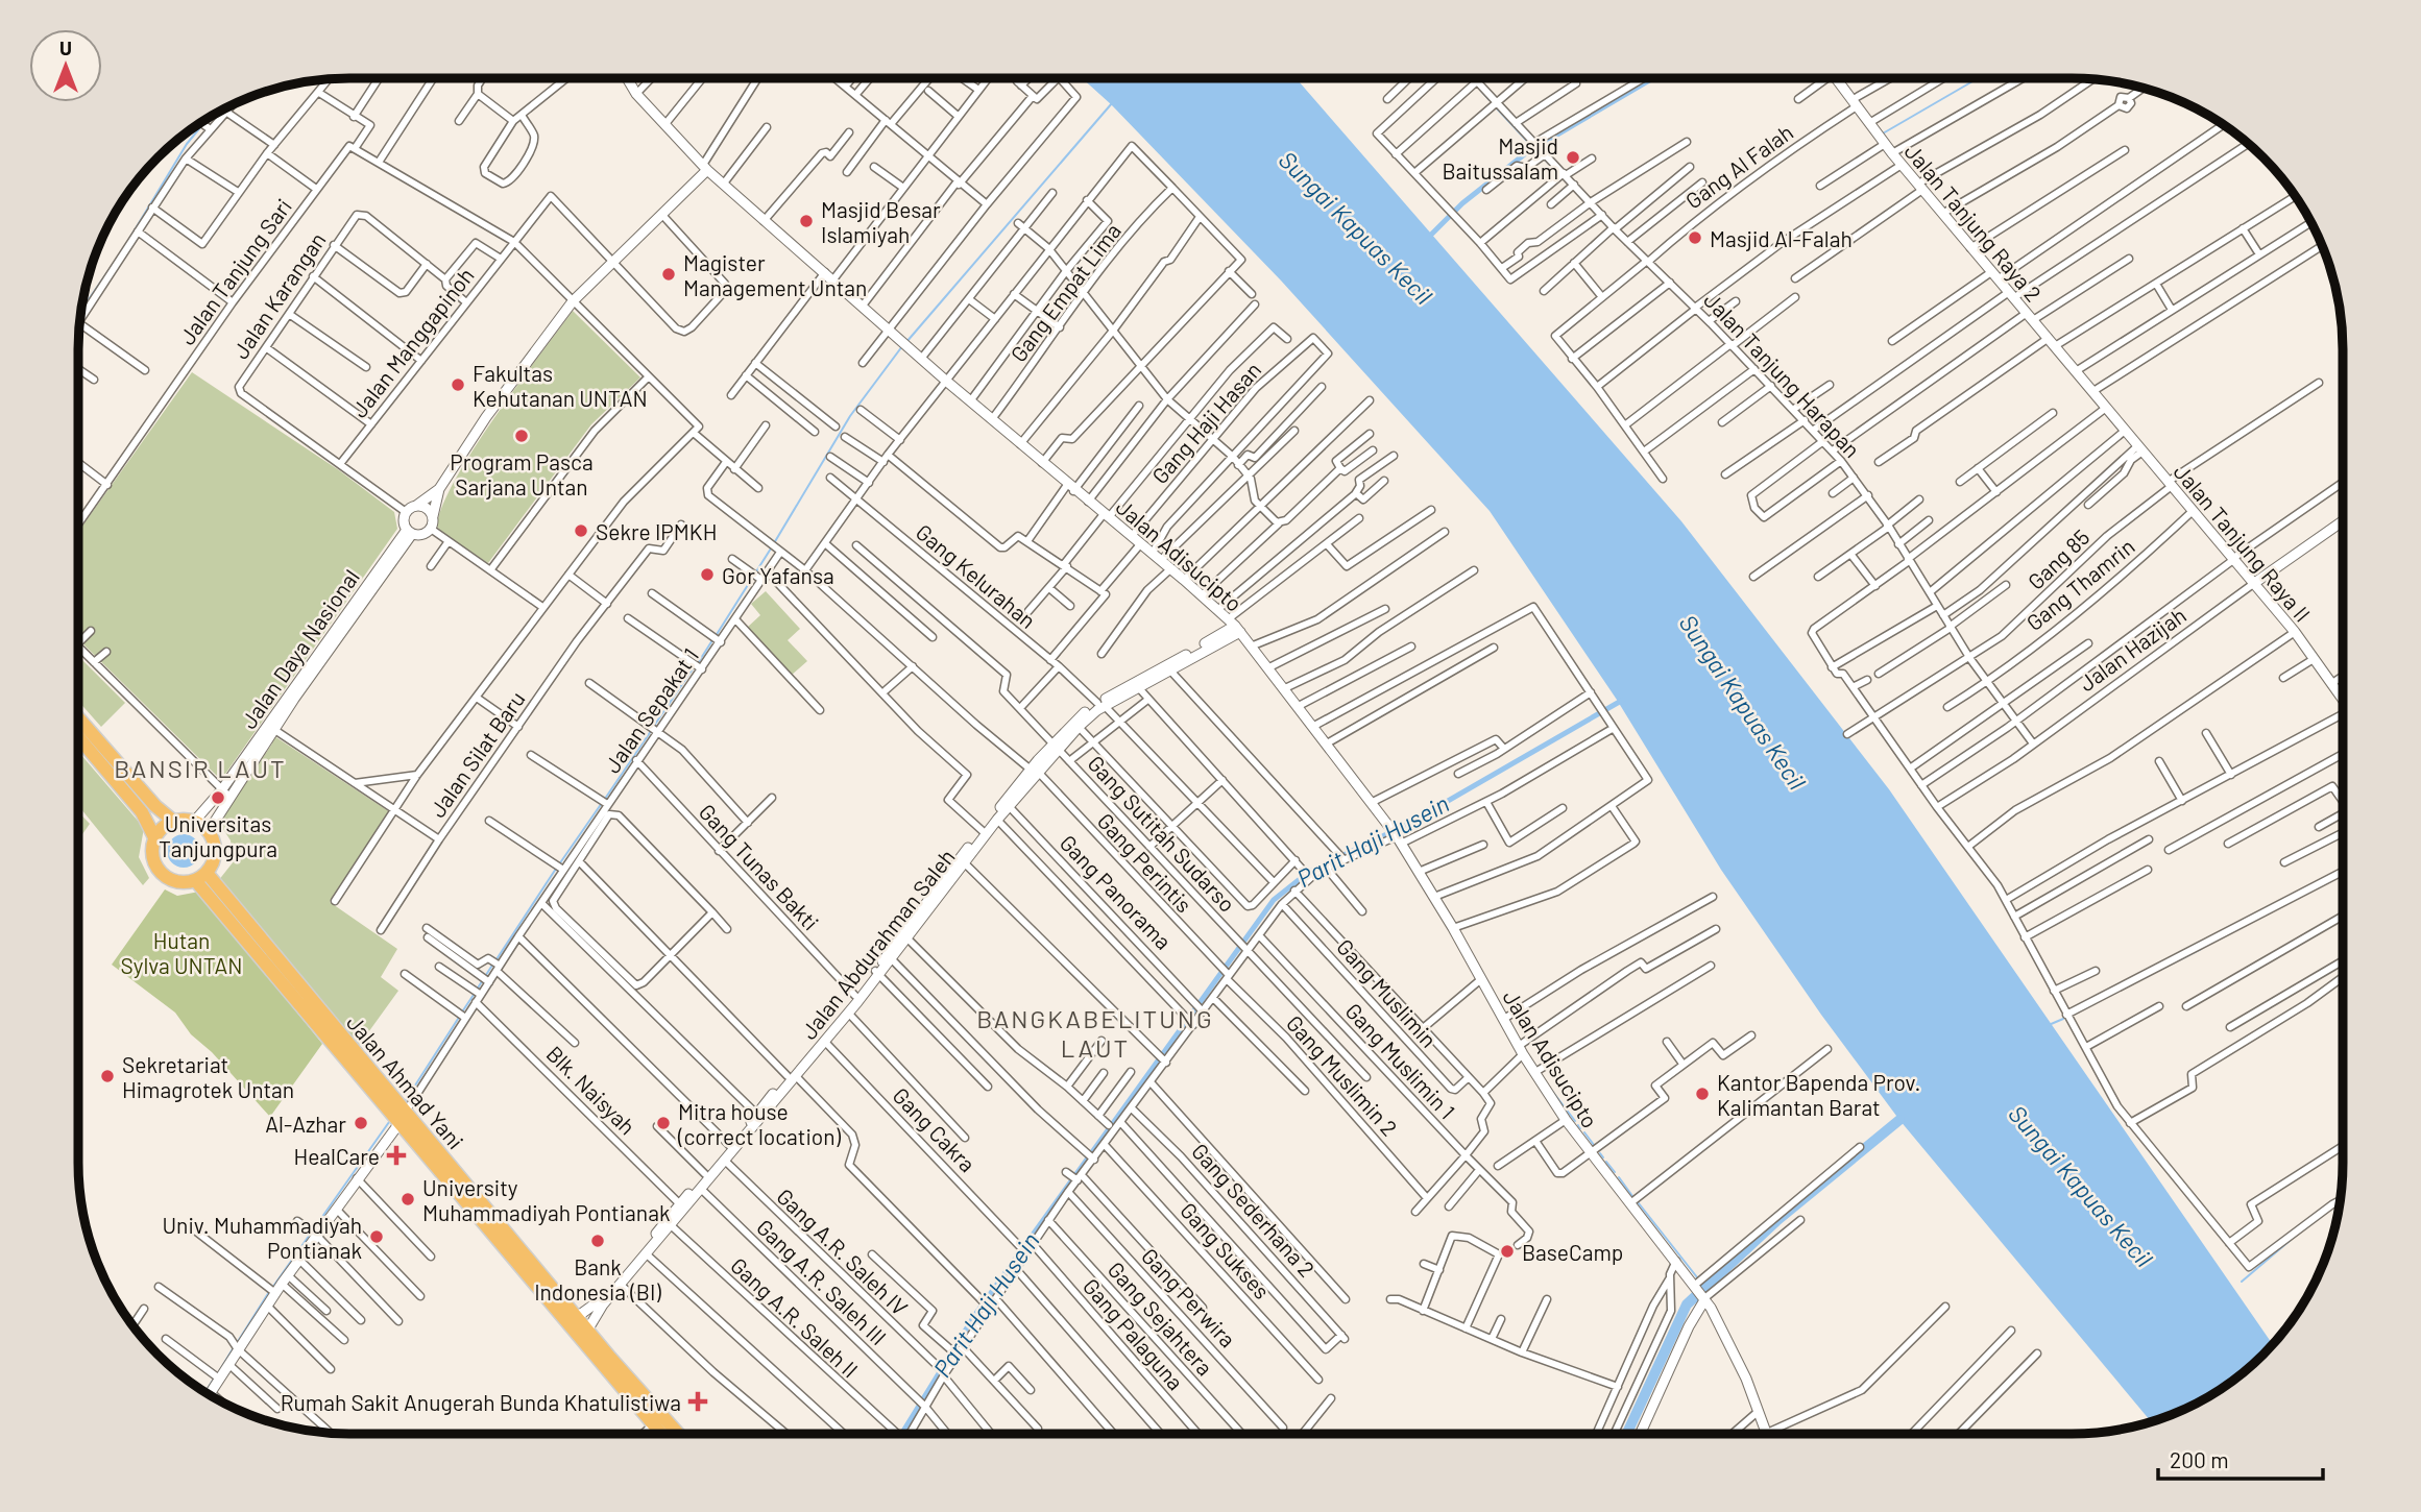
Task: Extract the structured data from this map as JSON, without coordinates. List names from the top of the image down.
{
  "streets": {
    "highway": ["Jalan Ahmad Yani"],
    "street": [
      "Gang Al Falah",
      "Jalan Tanjung Raya 2",
      "Jalan Tanjung Sari",
      "Gang Empat Lima",
      "Jalan Karangan",
      "Jalan Manggapinoh",
      "Jalan Tanjung Harapan",
      "Gang Haji Hasan",
      "Jalan Tanjung Raya II",
      "Jalan Adisucipto",
      "Gang 85",
      "Gang Kelurahan",
      "Gang Thamrin",
      "Jalan Daya Nasional",
      "Jalan Hazijah",
      "Jalan Sepakat 1",
      "Jalan Silat Baru",
      "Gang Sutitah Sudarso",
      "Gang Perintis",
      "Gang Tunas Bakti",
      "Gang Panorama",
      "Jalan Abdurahman Saleh",
      "Gang Muslimin",
      "Gang Muslimin 1",
      "Gang Muslimin 2",
      "Blk. Naisyah",
      "Gang Cakra",
      "Gang Sederhana 2",
      "Gang Sukses",
      "Gang A.R. Saleh IV",
      "Gang A.R. Saleh III",
      "Gang Perwira",
      "Gang A.R. Saleh II",
      "Gang Sejahtera",
      "Gang Palaguna"
    ]
  },
  "crossings": [
    ["Gang Al Falah", "Jalan Tanjung Raya 2"],
    ["Gang Al Falah", "Jalan Tanjung Harapan"],
    ["Jalan Tanjung Raya 2", "Jalan Tanjung Raya II"],
    ["Gang Empat Lima", "Jalan Adisucipto"],
    ["Jalan Karangan", "Jalan Manggapinoh"],
    ["Jalan Karangan", "Jalan Daya Nasional"],
    ["Jalan Tanjung Harapan", "Gang 85"],
    ["Jalan Tanjung Harapan", "Gang Thamrin"],
    ["Jalan Tanjung Harapan", "Jalan Hazijah"],
    ["Gang Haji Hasan", "Jalan Adisucipto"],
    ["Jalan Tanjung Raya II", "Gang 85"],
    ["Jalan Tanjung Raya II", "Gang Thamrin"],
    ["Jalan Tanjung Raya II", "Jalan Hazijah"],
    ["Jalan Adisucipto", "Jalan Abdurahman Saleh"],
    ["Gang Kelurahan", "Jalan Abdurahman Saleh"],
    ["Jalan Daya Nasional", "Jalan Ahmad Yani"],
    ["Jalan Sepakat 1", "Gang Tunas Bakti"],
    ["Jalan Sepakat 1", "Jalan Ahmad Yani"],
    ["Jalan Sepakat 1", "Blk. Naisyah"],
    ["Gang Sutitah Sudarso", "Jalan Abdurahman Saleh"],
    ["Gang Perintis", "Jalan Abdurahman Saleh"],
    ["Gang Perintis", "Gang Muslimin 2"],
    ["Gang Tunas Bakti", "Jalan Abdurahman Saleh"],
    ["Gang Panorama", "Jalan Abdurahman Saleh"],
    ["Jalan Abdurahman Saleh", "Jalan Ahmad Yani"],
    ["Jalan Abdurahman Saleh", "Blk. Naisyah"],
    ["Jalan Abdurahman Saleh", "Gang Cakra"],
    ["Jalan Abdurahman Saleh", "Gang A.R. Saleh IV"],
    ["Jalan Abdurahman Saleh", "Gang A.R. Saleh III"],
    ["Jalan Abdurahman Saleh", "Gang A.R. Saleh II"]
  ],
  "districts": ["BANSIR LAUT", "BANGKABELITUNG LAUT"],
  "water": ["Sungai Kapuas Kecil", "Parit Haji Husein"],
  "parks": ["Hutan Sylva UNTAN"],
  "places": {
    "other": [
      "Masjid Baitussalam",
      "Masjid Besar Islamiyah",
      "Masjid Al-Falah",
      "Magister Management Untan",
      "Fakultas Kehutanan UNTAN",
      "Program Pasca Sarjana Untan",
      "Sekre IPMKH",
      "Gor Yafansa",
      "Universitas Tanjungpura",
      "Sekretariat Himagrotek Untan",
      "Kantor Bapenda Prov. Kalimantan Barat",
      "Al-Azhar",
      "Mitra house (correct location)",
      "University Muhammadiyah Pontianak",
      "Univ. Muhammadiyah Pontianak",
      "Bank Indonesia (BI)",
      "BaseCamp"
    ],
    "health": ["HealCare", "Rumah Sakit Anugerah Bunda Khatulistiwa"]
  },
  "scale_bar": "200 m",
  "north": "top"
}
